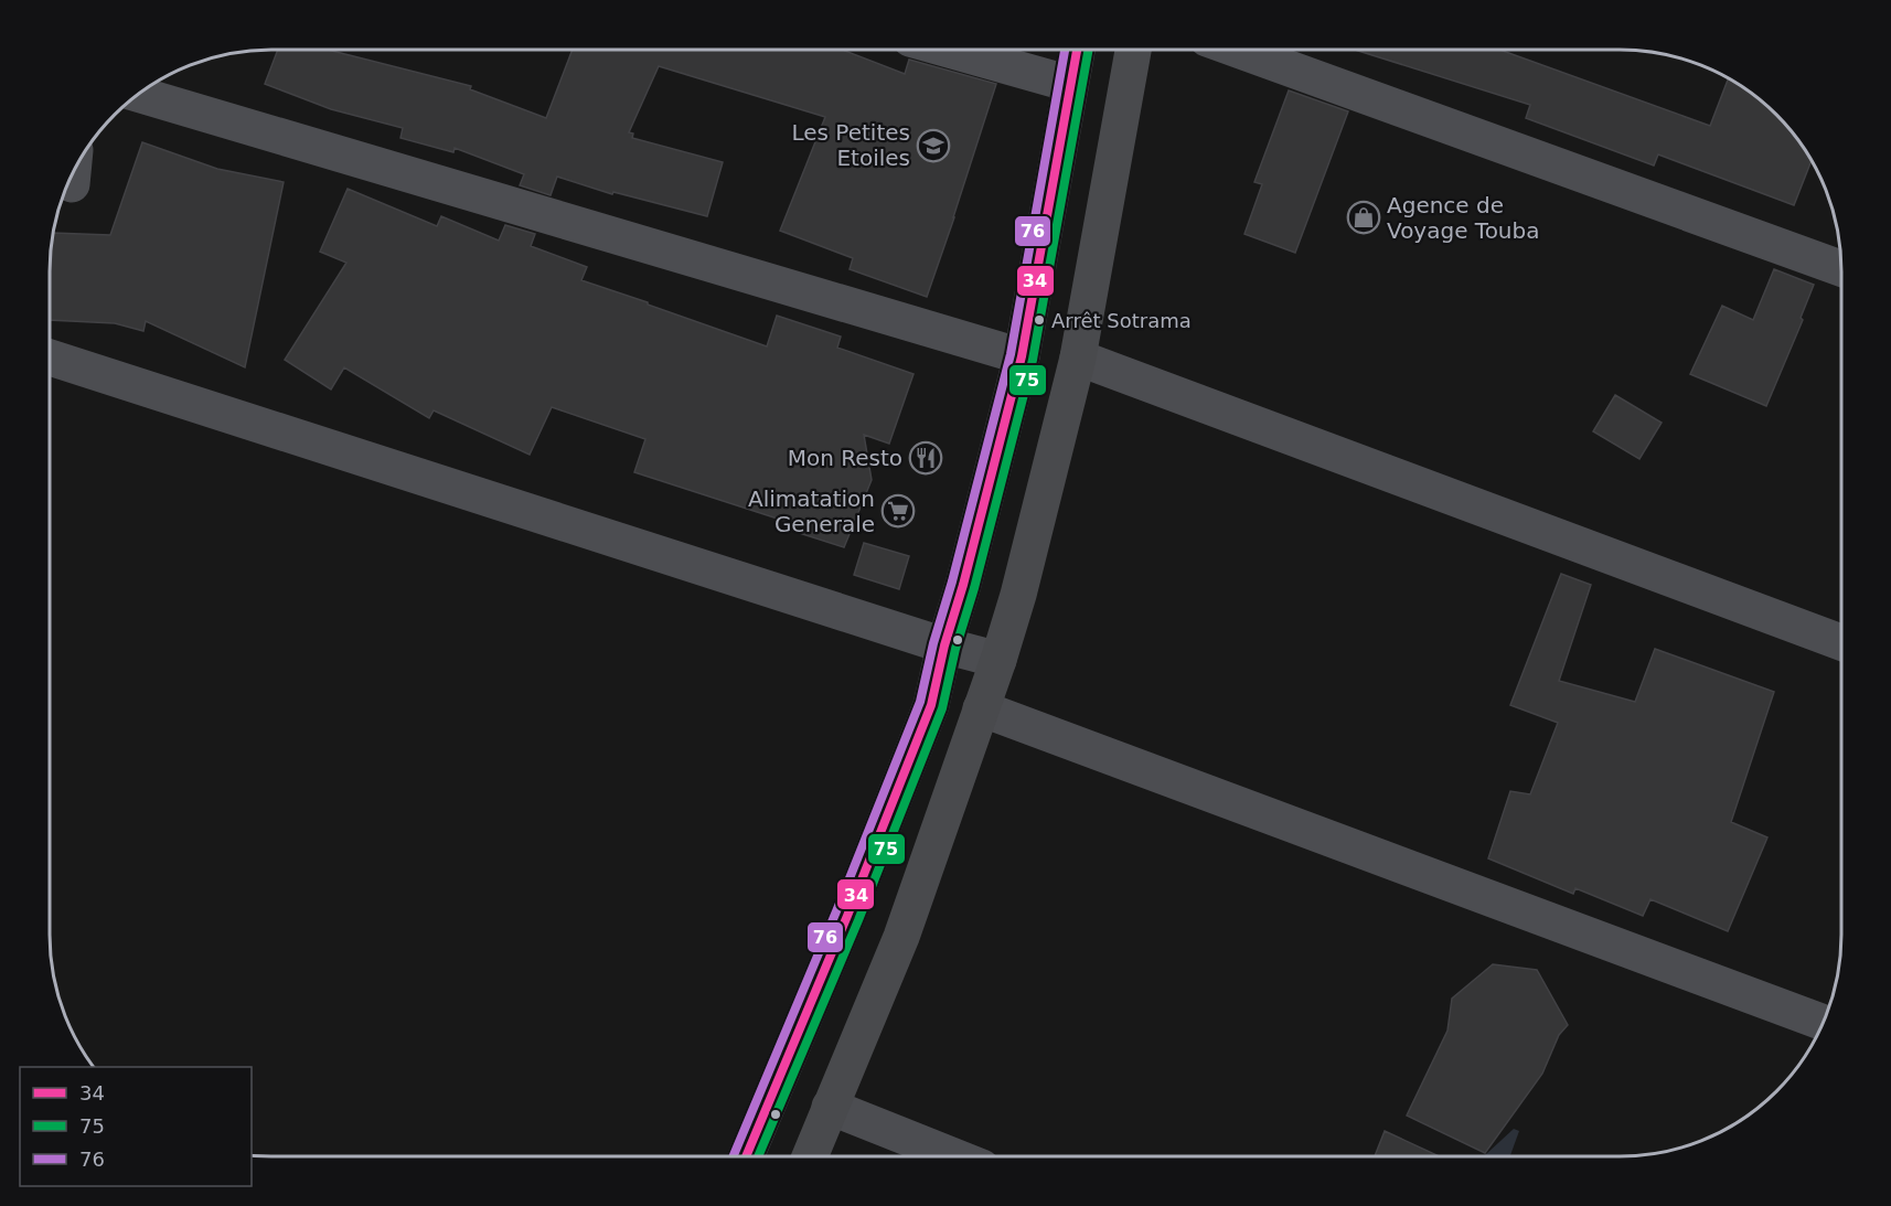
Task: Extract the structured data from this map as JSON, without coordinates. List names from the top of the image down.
{
  "places": {
    "school or university": ["Les Petites Etoiles"],
    "shop": ["Agence de Voyage Touba"],
    "other": ["Arrêt Sotrama"],
    "restaurant": ["Mon Resto"],
    "supermarket": ["Alimatation Generale"]
  },
  "lines": ["transit line 34", "transit line 75", "transit line 76"],
  "legend": ["34", "75", "76"]
}
